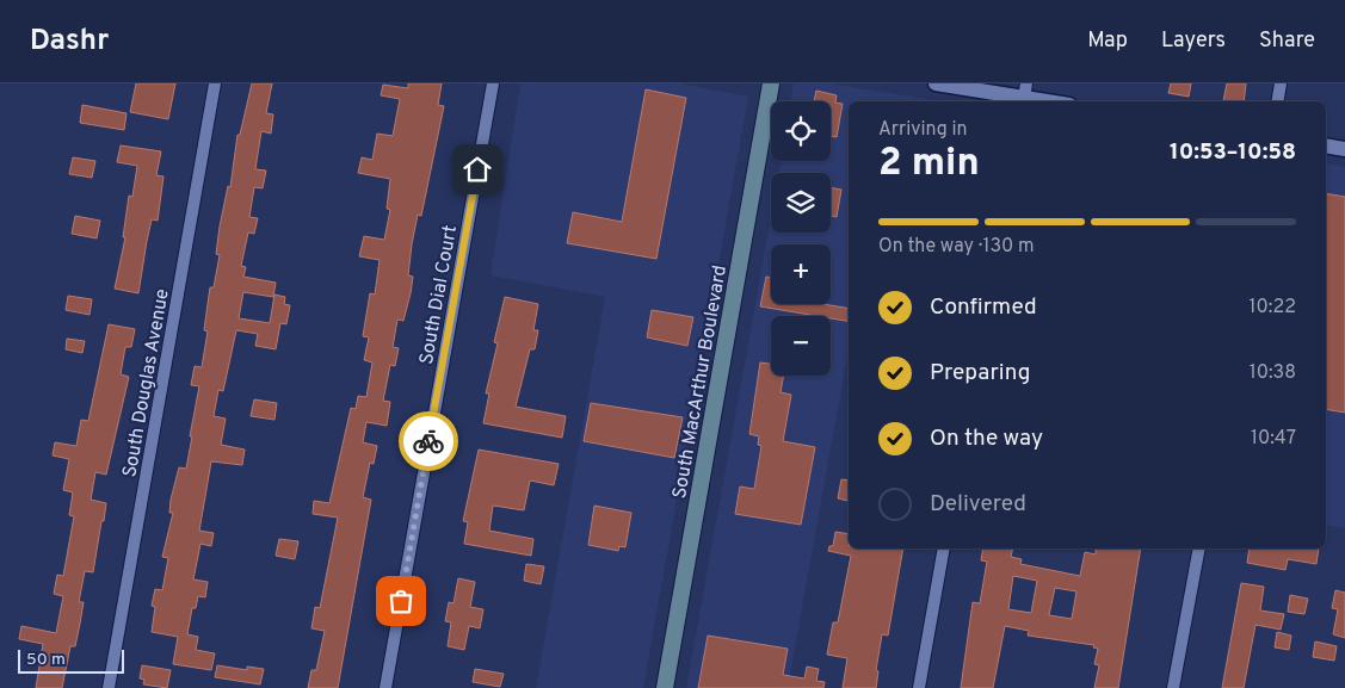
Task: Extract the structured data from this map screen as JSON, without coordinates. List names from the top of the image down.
{
  "streets": {
    "main road": ["South MacArthur Boulevard"],
    "street": ["South Dial Court", "South Douglas Avenue"]
  },
  "scale_bar": "50 m",
  "page": {
    "header": "Dashr",
    "nav": ["Map", "Layers", "Share"],
    "map_buttons": ["+", "−"],
    "heading": ["2 min", "Arriving in", "10:53–10:58"],
    "bar": "On the way · 130 m",
    "list": [
      ["Confirmed", "10:22"],
      ["Preparing", "10:38"],
      ["On the way", "10:47"],
      "Delivered"
    ],
    "scale": "50 m"
  }
}
